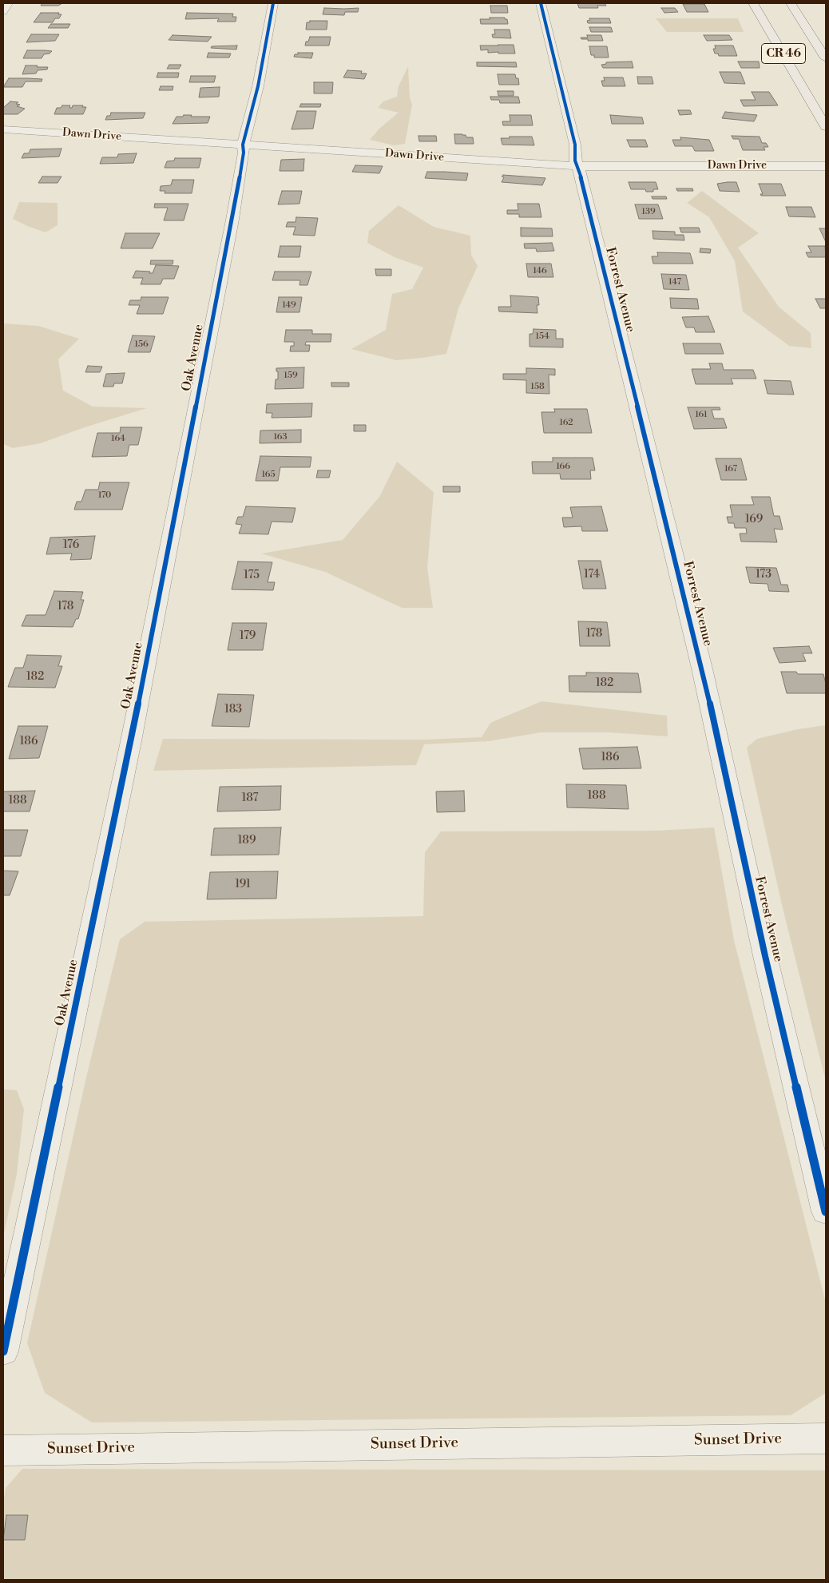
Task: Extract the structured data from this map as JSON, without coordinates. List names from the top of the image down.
{
  "streets": {
    "highway": ["CR 46"],
    "street": [
      "Dawn Drive",
      "Forrest Avenue",
      "Oak Avenue",
      "Sunset Drive"
    ]
  },
  "crossings": [
    ["Dawn Drive", "Forrest Avenue"],
    ["Dawn Drive", "Oak Avenue"]
  ],
  "house_numbers": [
    "139",
    "146",
    "147",
    "149",
    "154",
    "156",
    "159",
    "158",
    "161",
    "162",
    "163",
    "164",
    "166",
    "167",
    "165",
    "170",
    "169",
    "176",
    "174",
    "173",
    "175",
    "178",
    "178",
    "179",
    "182",
    "182",
    "183",
    "186",
    "186",
    "188",
    "187",
    "188",
    "189",
    "191"
  ]
}
